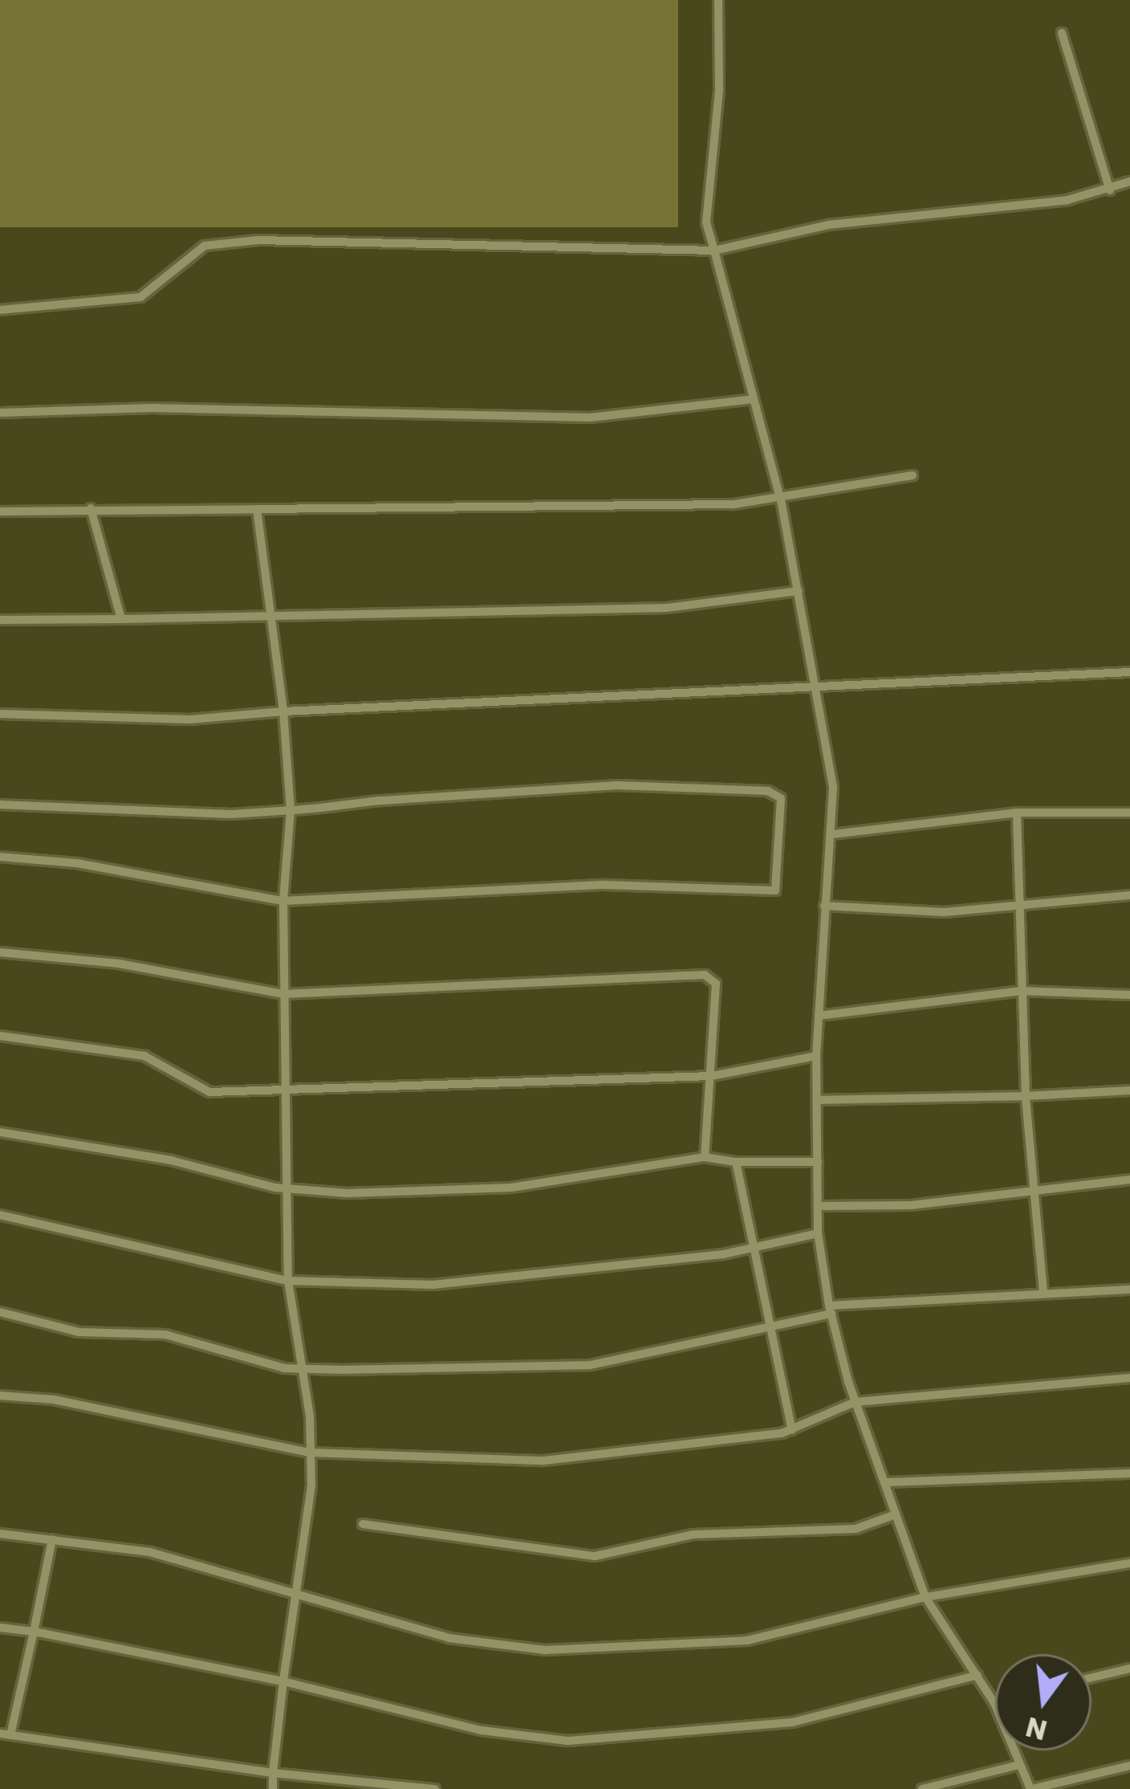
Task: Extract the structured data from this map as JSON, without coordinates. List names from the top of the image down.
{
  "north": "bottom"
}
